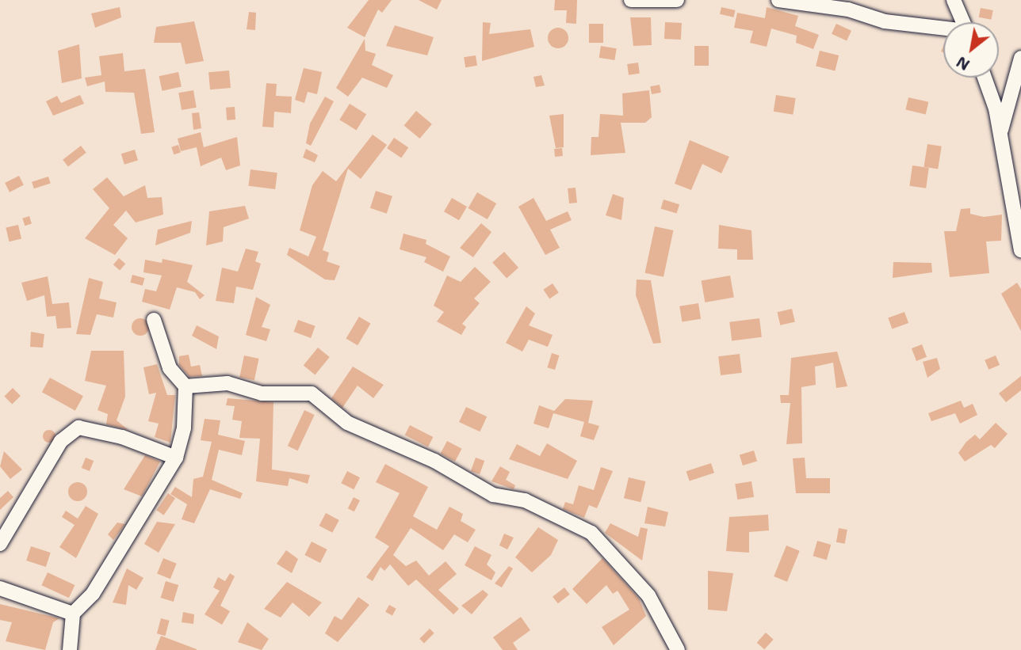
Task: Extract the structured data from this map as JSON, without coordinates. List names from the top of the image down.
{
  "north": "bottom left"
}
